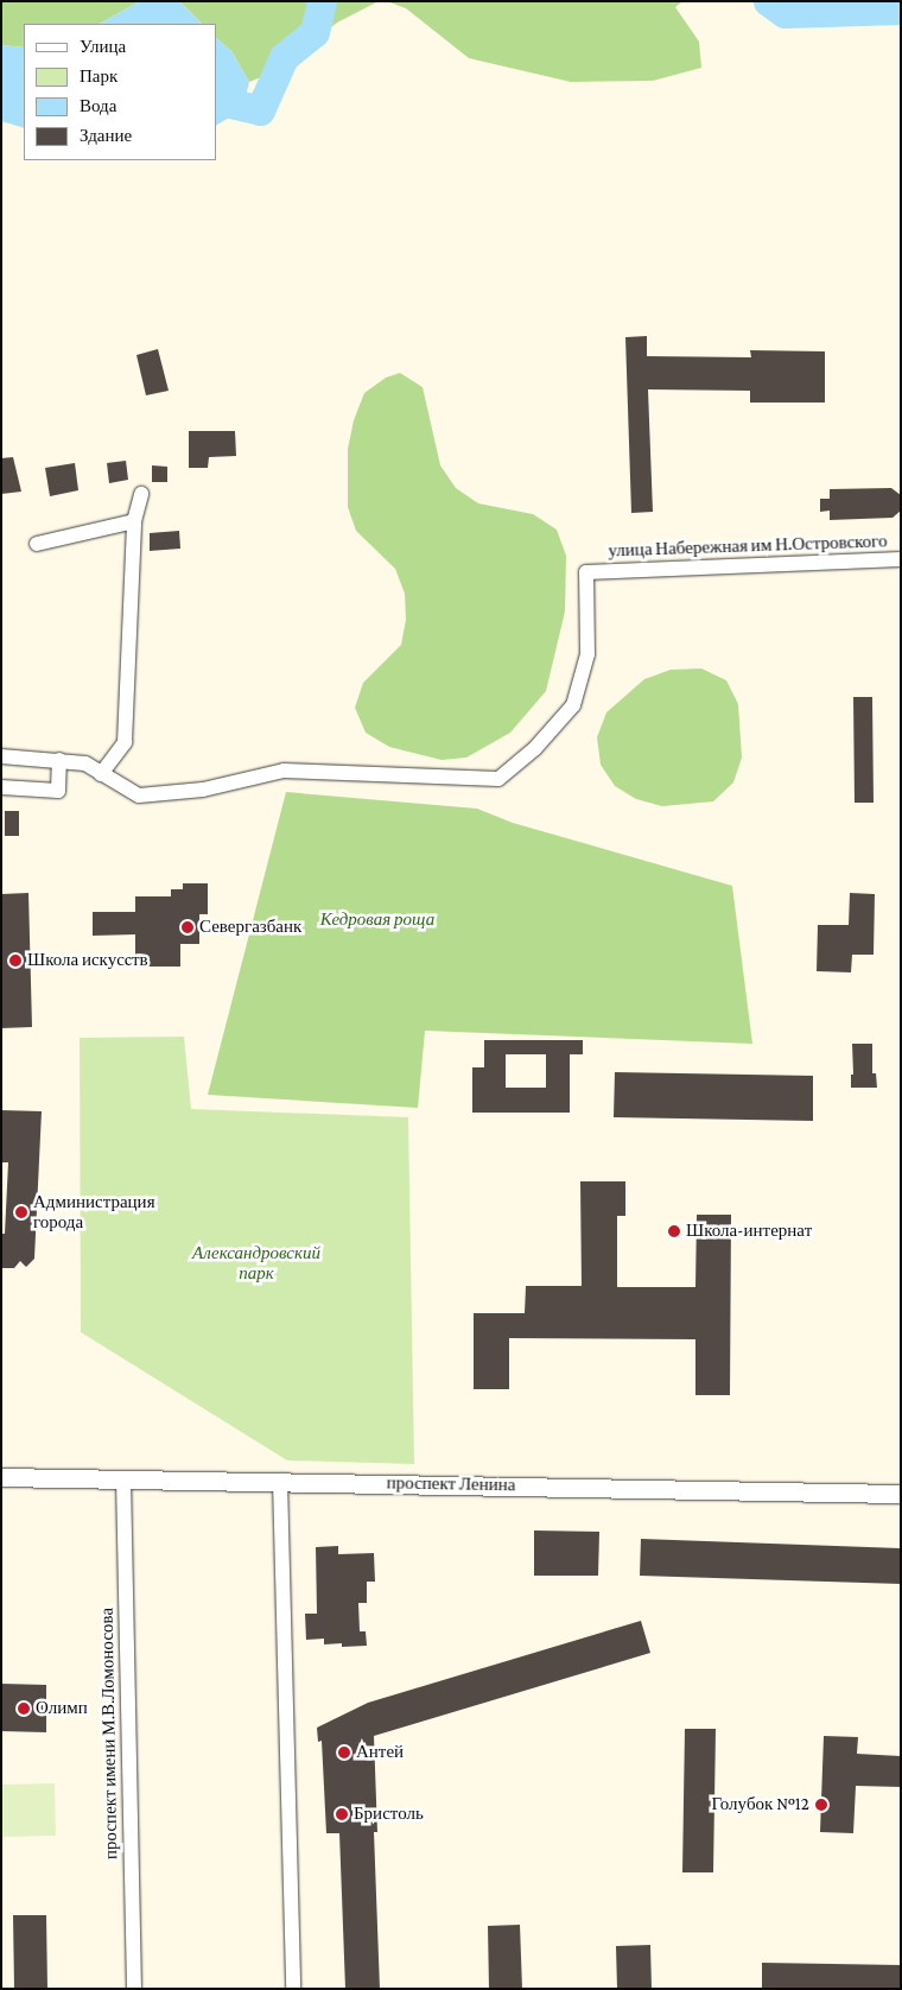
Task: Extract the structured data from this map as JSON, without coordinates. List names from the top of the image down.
{
  "streets": {
    "street": ["улица Набережная им Н.Островского", "проспект Ленина", "проспект имени М.В.Ломоносова"]
  },
  "crossings": [
    ["проспект Ленина", "проспект имени М.В.Ломоносова"]
  ],
  "parks": ["Кедровая роща", "Александровский парк"],
  "places": [
    "Севергазбанк",
    "Школа искусcтв",
    "Администрация города",
    "Школа-интернат",
    "Олимп",
    "Антей",
    "Голубок №12",
    "Бристоль"
  ],
  "legend": [
    "Улица",
    "Парк",
    "Вода",
    "Здание"
  ]
}
